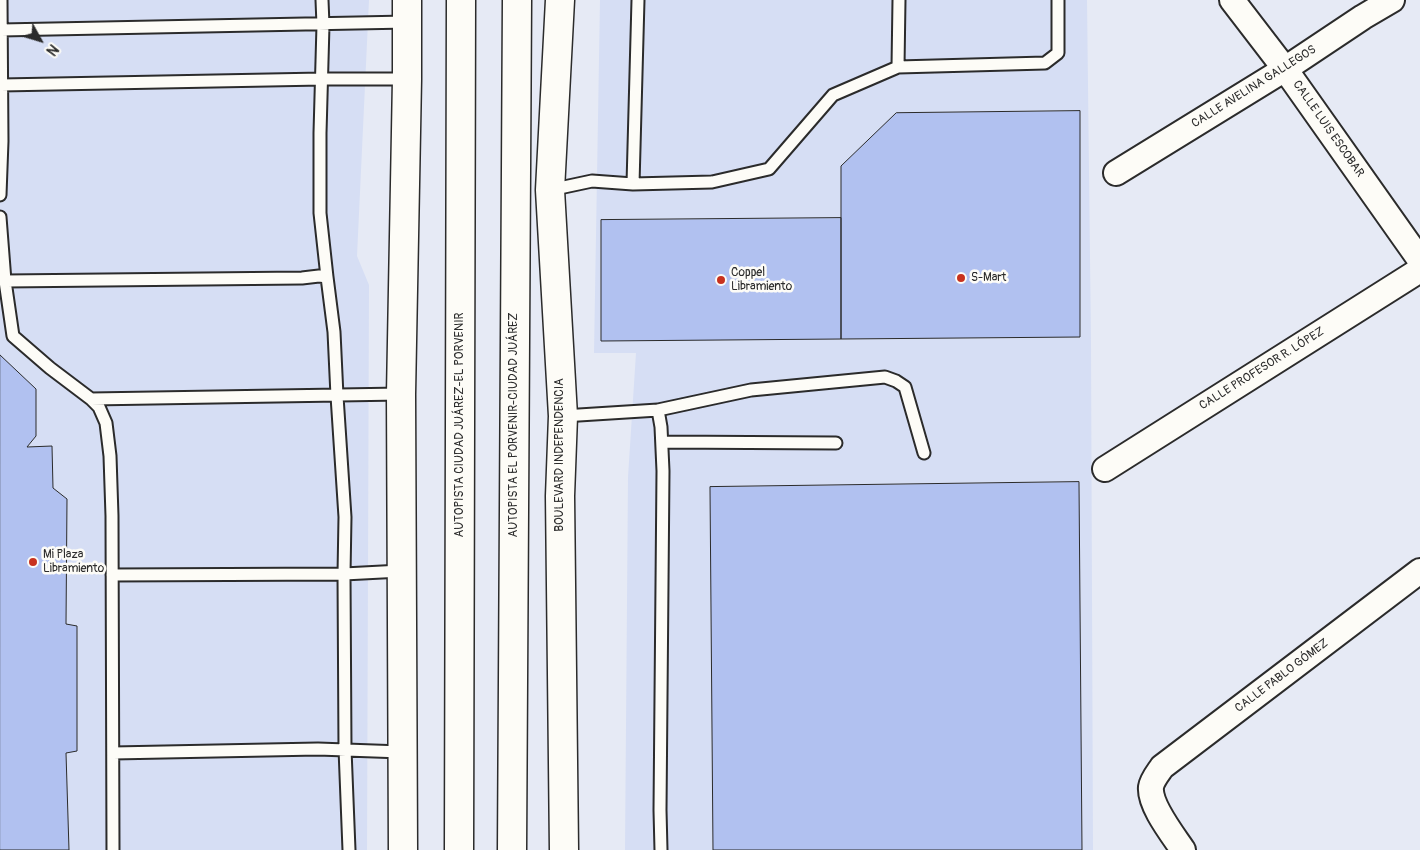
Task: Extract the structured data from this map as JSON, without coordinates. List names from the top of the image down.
{
  "streets": {
    "main road": ["AUTOPISTA CIUDAD JUÁREZ-EL PORVENIR", "AUTOPISTA EL PORVENIR-CIUDAD JUÁREZ", "BOULEVARD INDEPENDENCIA"],
    "street": [
      "CALLE AVELINA GALLEGOS",
      "CALLE LUIS ESCOBAR",
      "CALLE PROFESOR R. LÓPEZ",
      "CALLE PABLO GÓMEZ"
    ]
  },
  "crossings": [
    ["CALLE AVELINA GALLEGOS", "CALLE LUIS ESCOBAR"]
  ],
  "places": ["S-Mart", "Coppel Libramiento", "Mi Plaza Libramiento"],
  "north": "bottom right"
}
